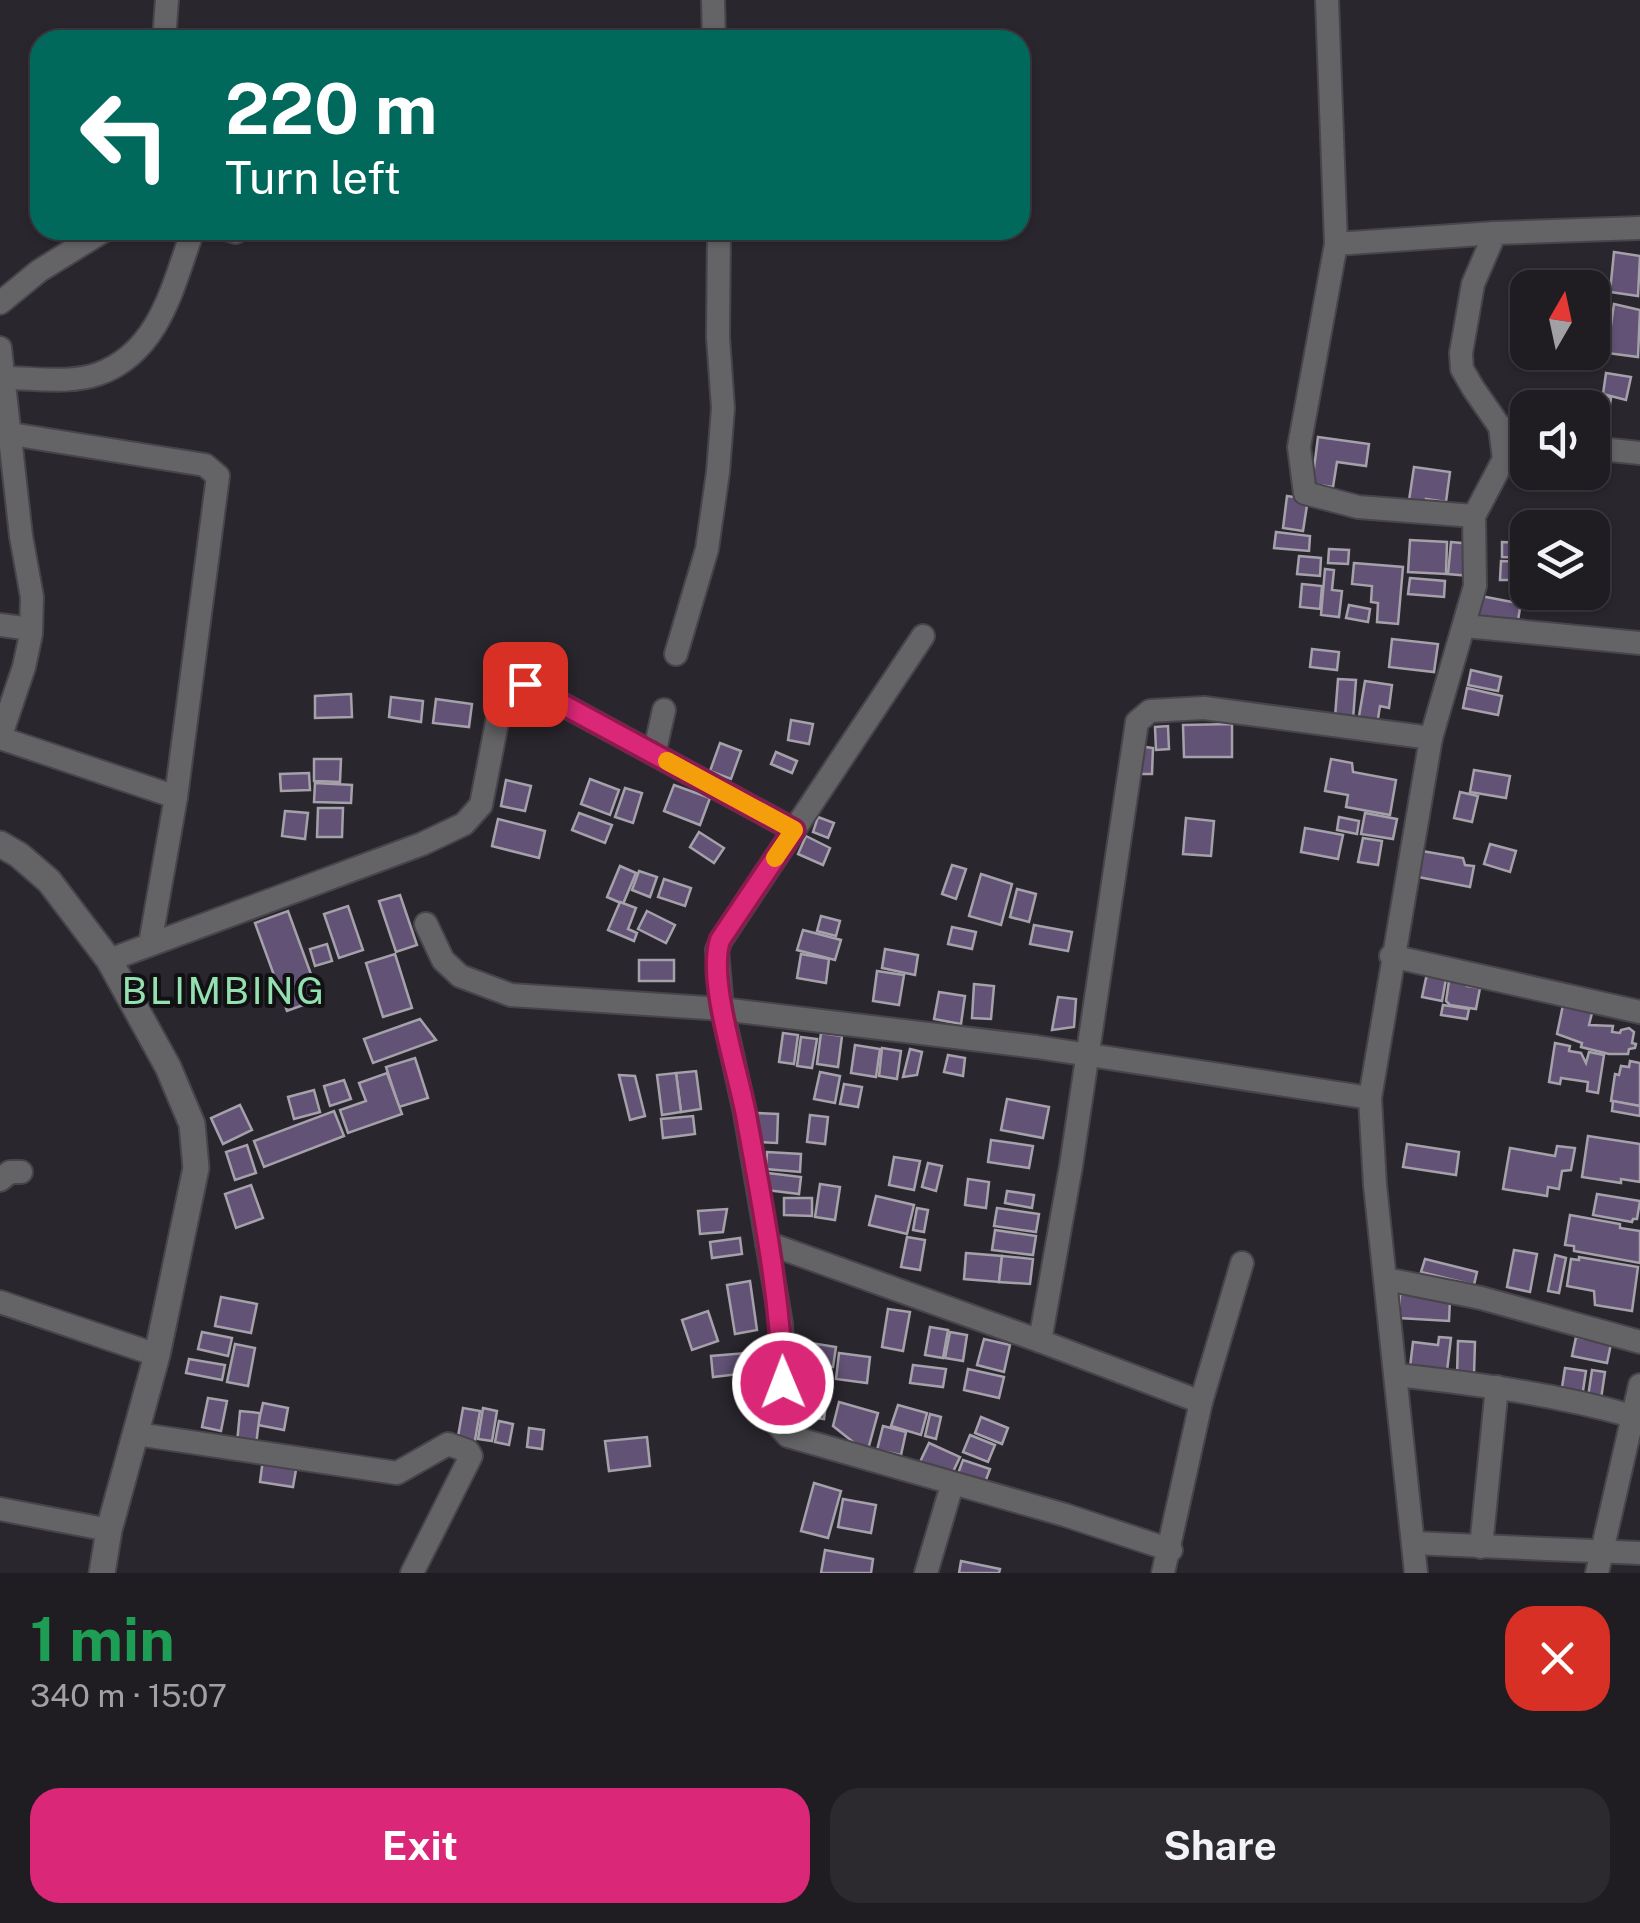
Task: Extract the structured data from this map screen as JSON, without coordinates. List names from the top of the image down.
{
  "districts": ["BLIMBING"],
  "north": "top",
  "page": {
    "turn": ["220 m", "Turn left"],
    "heading": ["1 min", "340 m · 15:07"],
    "buttons": ["Exit", "Share"]
  }
}
